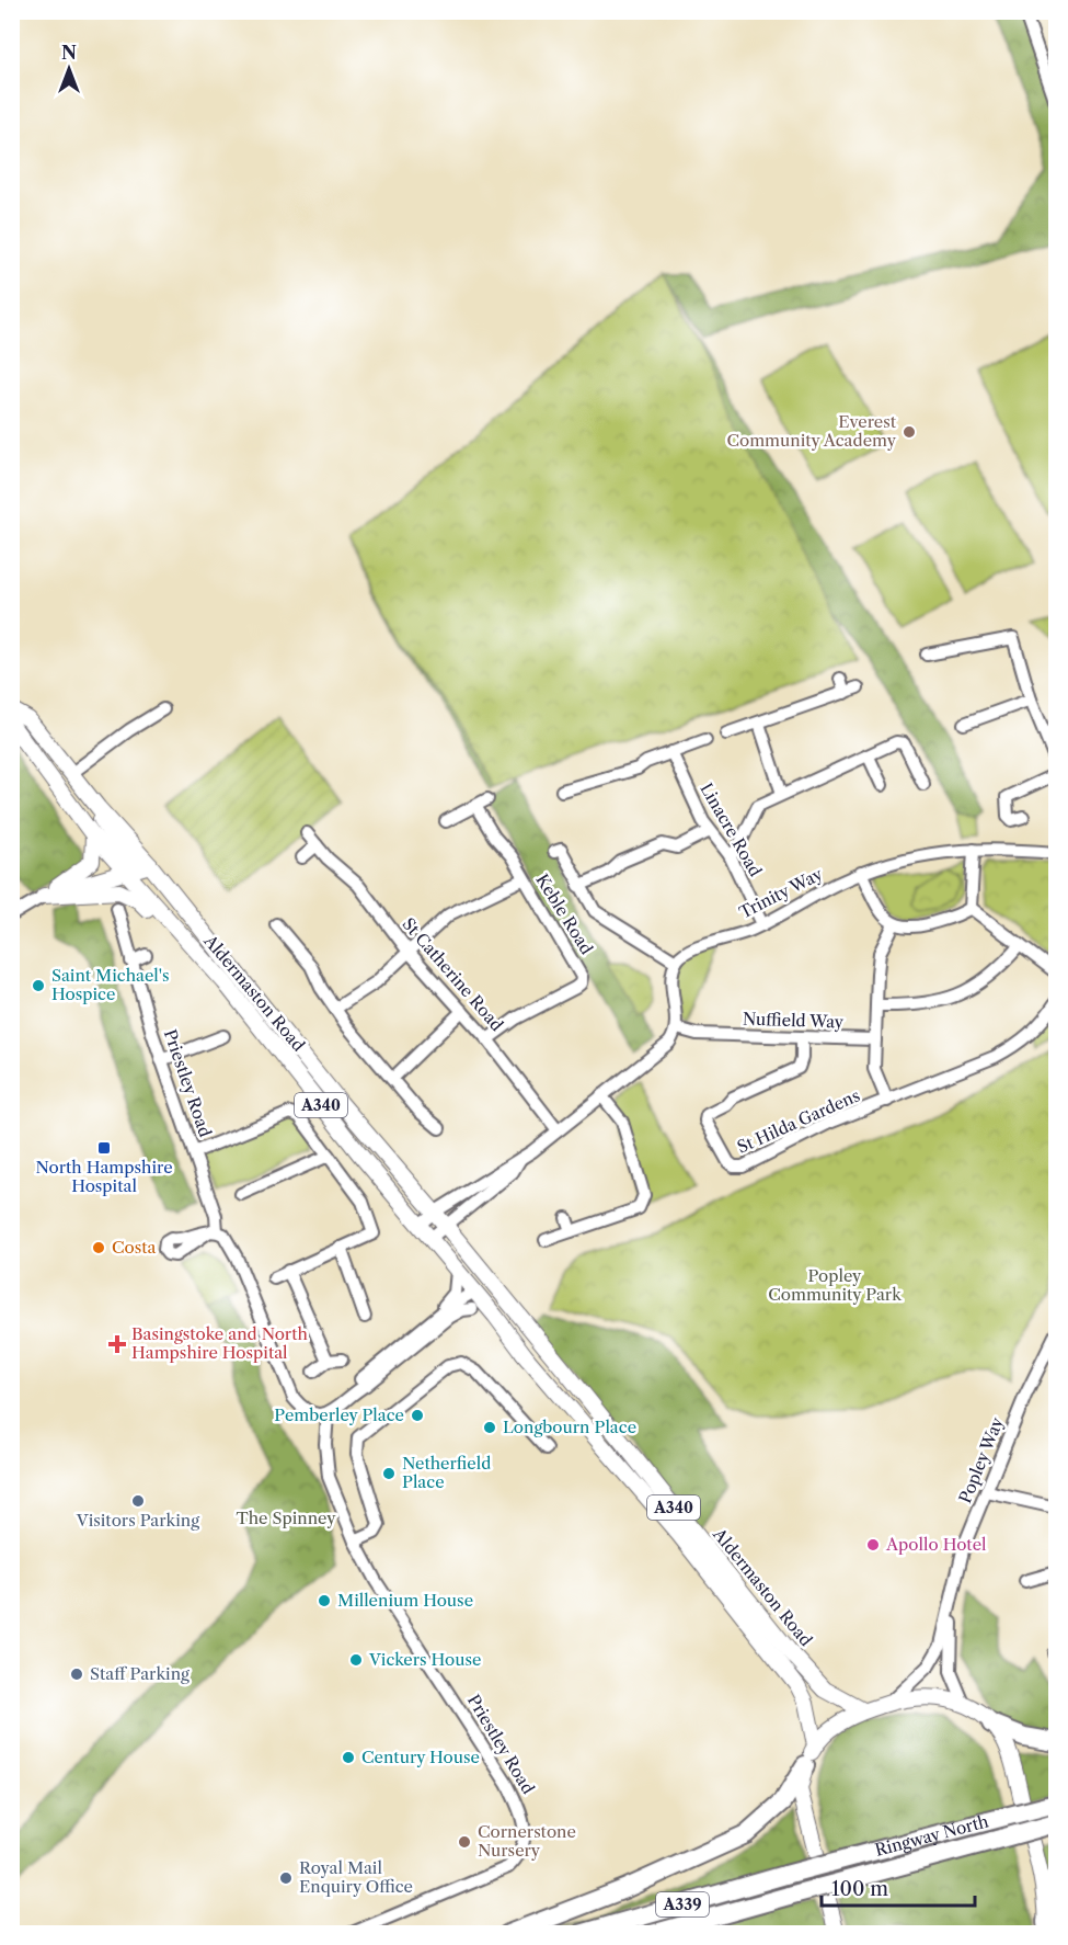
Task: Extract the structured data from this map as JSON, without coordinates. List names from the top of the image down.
{
  "streets": {
    "highway": ["Ringway North", "A339"],
    "main road": ["Aldermaston Road", "A340"],
    "street": [
      "Linacre Road",
      "Trinity Way",
      "Keble Road",
      "St Catherine Road",
      "Nuffield Way",
      "Priestley Road",
      "St Hilda Gardens",
      "Popley Way"
    ]
  },
  "crossings": [
    ["Linacre Road", "Trinity Way"],
    ["Keble Road", "St Catherine Road"],
    ["Aldermaston Road", "A340"],
    ["Nuffield Way", "St Hilda Gardens"]
  ],
  "parks": ["Popley Community Park", "The Spinney"],
  "places": {
    "other": [
      "Everest Community Academy",
      "Saint Michael's Hospice",
      "Costa",
      "Pemberley Place",
      "Longbourn Place",
      "Netherfield Place",
      "Visitors Parking",
      "Apollo Hotel",
      "Millenium House",
      "Vickers House",
      "Staff Parking",
      "Century House",
      "Cornerstone Nursery",
      "Royal Mail Enquiry Office"
    ],
    "transit": ["North Hampshire Hospital"],
    "health": ["Basingstoke and North Hampshire Hospital"]
  },
  "scale_bar": "100 m",
  "north": "top"
}
